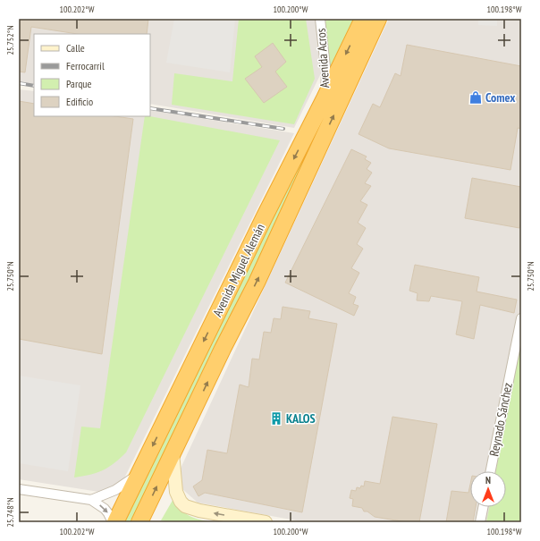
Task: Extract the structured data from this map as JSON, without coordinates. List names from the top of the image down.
{
  "streets": {
    "highway": ["Avenida Miguel Alemán"],
    "street": ["Avenida Acros", "Reynado Sánchez"]
  },
  "crossings": [
    ["Avenida Acros", "Avenida Miguel Alemán"]
  ],
  "places": {
    "shop": ["Comex"],
    "building": ["KALOS"]
  },
  "legend": [
    "Calle",
    "Ferrocarril",
    "Parque",
    "Edificio"
  ],
  "north": "top",
  "coordinates": [
    "100.202°W",
    "100.200°W",
    "100.198°W",
    "25.752°N",
    "25.750°N",
    "25.748°N"
  ]
}
